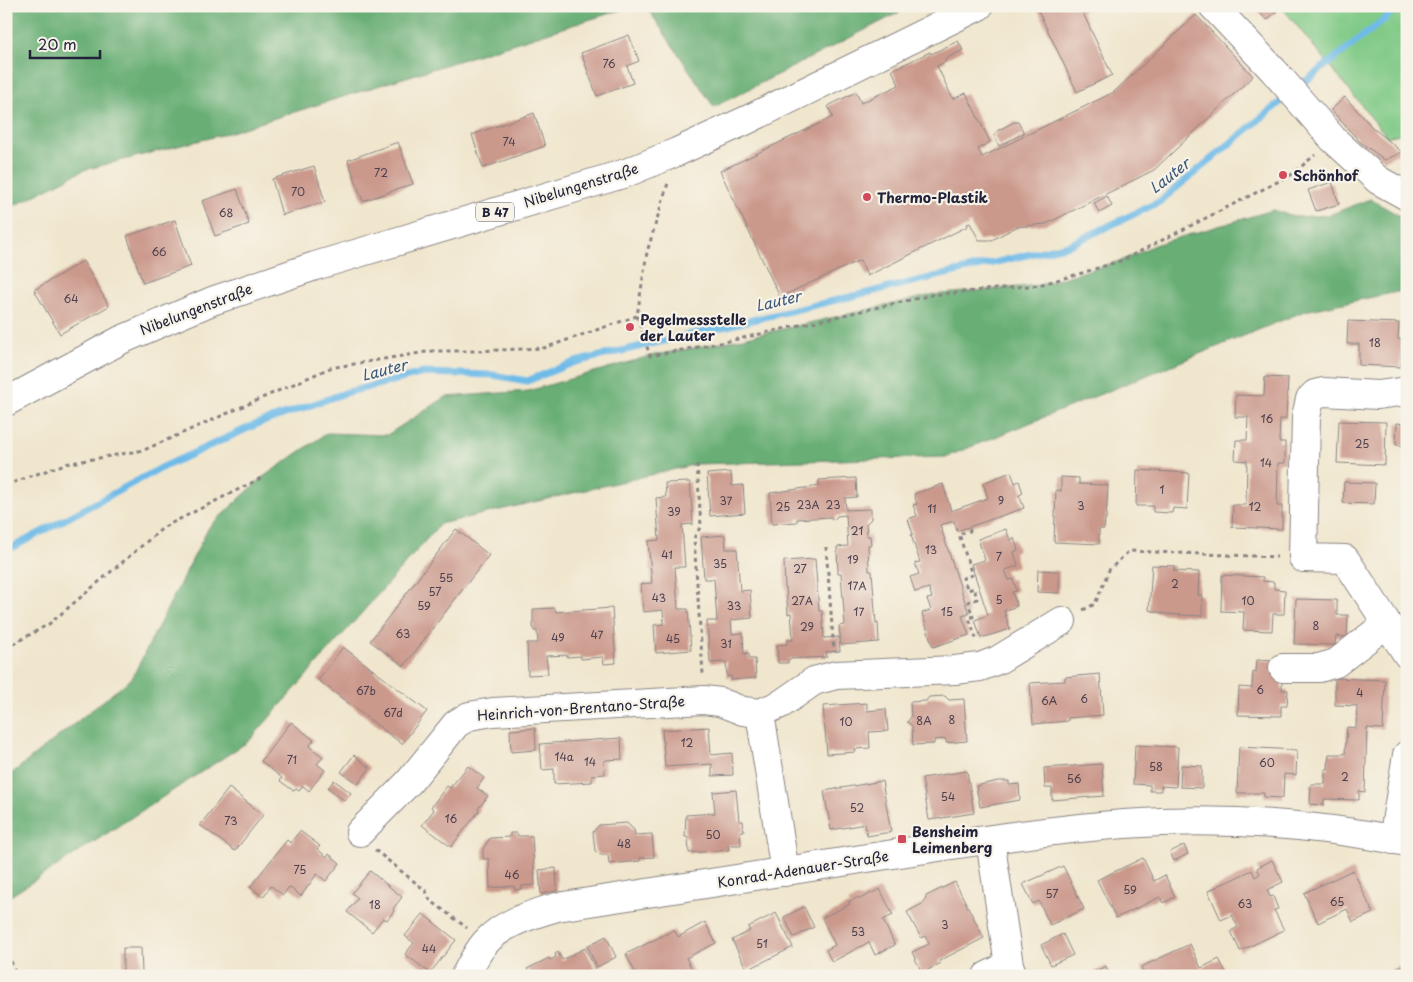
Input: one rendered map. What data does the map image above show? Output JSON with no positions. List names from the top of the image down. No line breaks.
{"streets":{"street":["Nibelungenstraße","B 47","Heinrich-von-Brentano-Straße","Konrad-Adenauer-Straße"]},"water":["Lauter"],"places":{"other":["Schönhof","Thermo-Plastik","Pegelmessstelle der Lauter"],"transit":["Bensheim Leimenberg"]},"house_numbers":["76","74","72","70","68","66","64","18","16","25","14","1","37","9","23A","23","3","25","12","11","39","21","13","41","7","19","35","27","55","2","17A","57","43","5","27A","10","59","33","17","15","8","29","63","47","49","45","31","6","67b","4","6","6A","67d","8","8A","10","12","14a","71","14","60","58","2","56","54","52","16","73","50","48","75","46","59","57","65","63","18","3","53","51","44"],"scale_bar":"20 m"}
